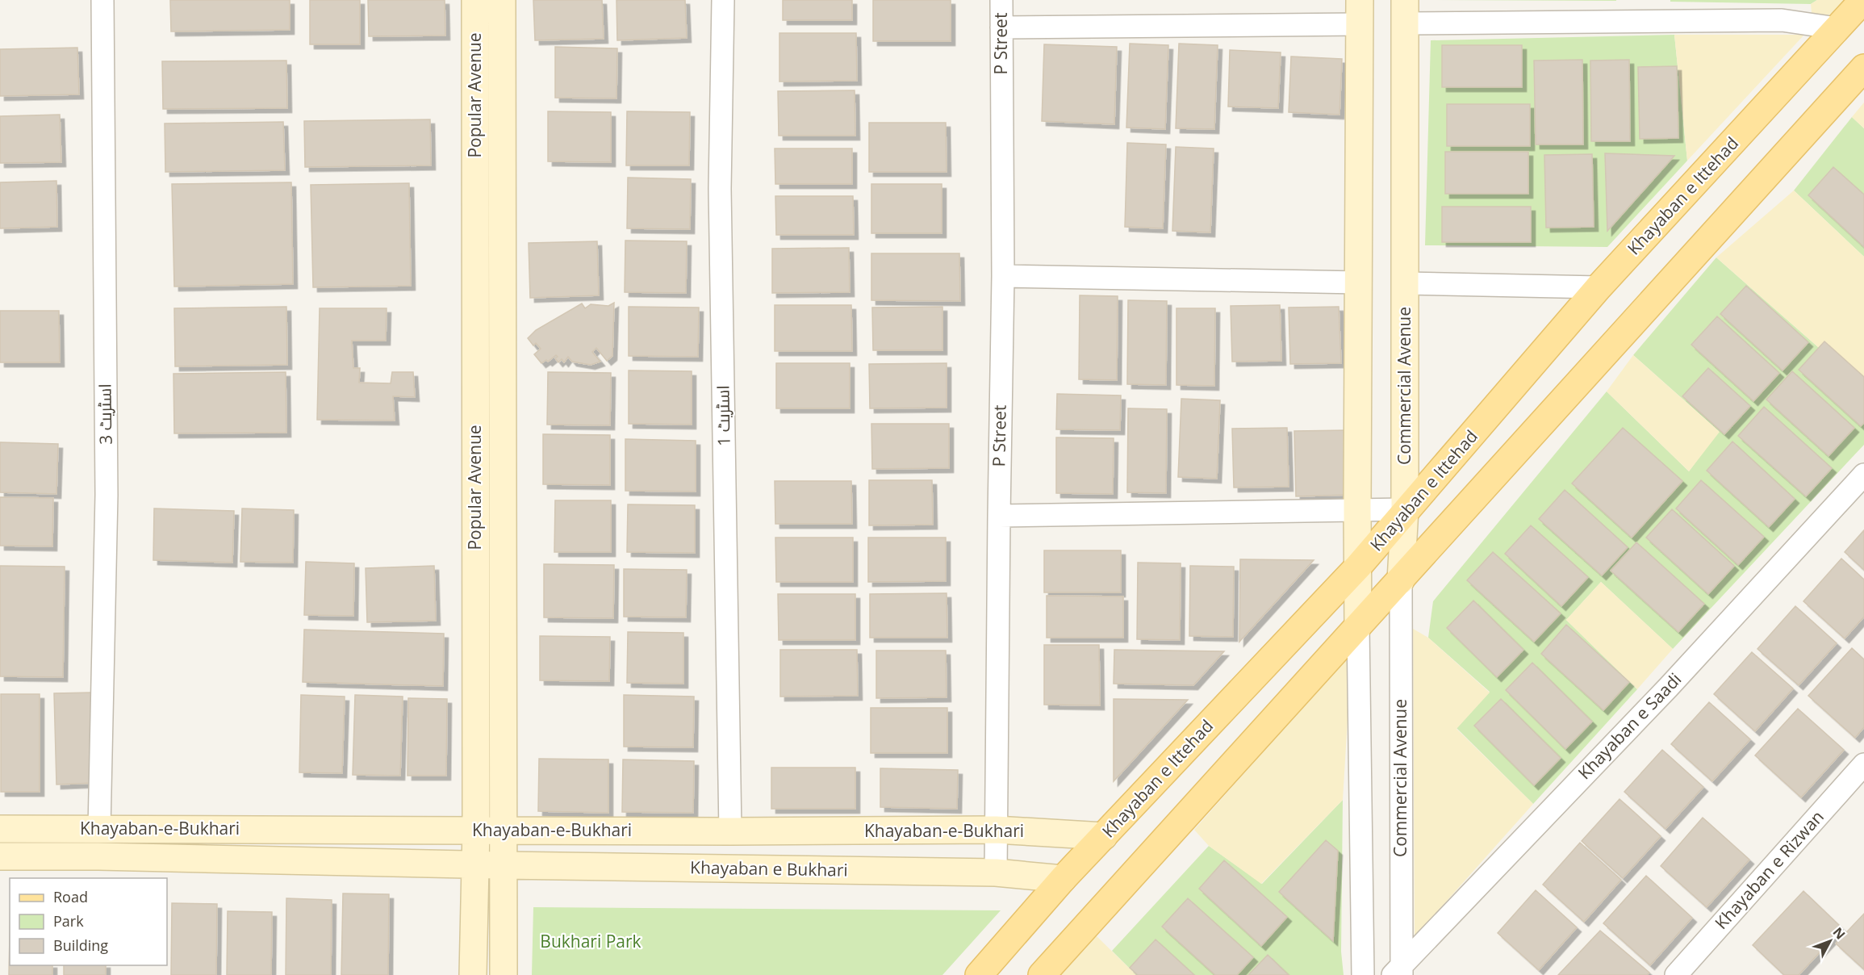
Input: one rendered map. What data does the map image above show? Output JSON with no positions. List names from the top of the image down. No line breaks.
{"streets":{"main road":["Khayaban e Ittehad"],"street":["P Street","Popular Avenue","Commercial Avenue","اسٹریٹ 3","اسٹریٹ 1","Khayaban e Saadi","Khayaban-e-Bukhari","Khayaban e Bukhari","Khayaban e Rizwan"]},"crossings":[["P Street","Khayaban-e-Bukhari"],["P Street","Khayaban e Bukhari"],["Popular Avenue","Khayaban-e-Bukhari"],["Popular Avenue","Khayaban e Bukhari"],["Khayaban e Ittehad","Commercial Avenue"],["Khayaban e Ittehad","Khayaban-e-Bukhari"],["Khayaban e Ittehad","Khayaban e Bukhari"],["Commercial Avenue","Khayaban e Saadi"],["اسٹریٹ 3","Khayaban-e-Bukhari"],["اسٹریٹ 1","Khayaban-e-Bukhari"],["Khayaban-e-Bukhari","Khayaban e Bukhari"]],"parks":["Bukhari Park"],"legend":["Road","Park","Building"],"north":"top right"}
